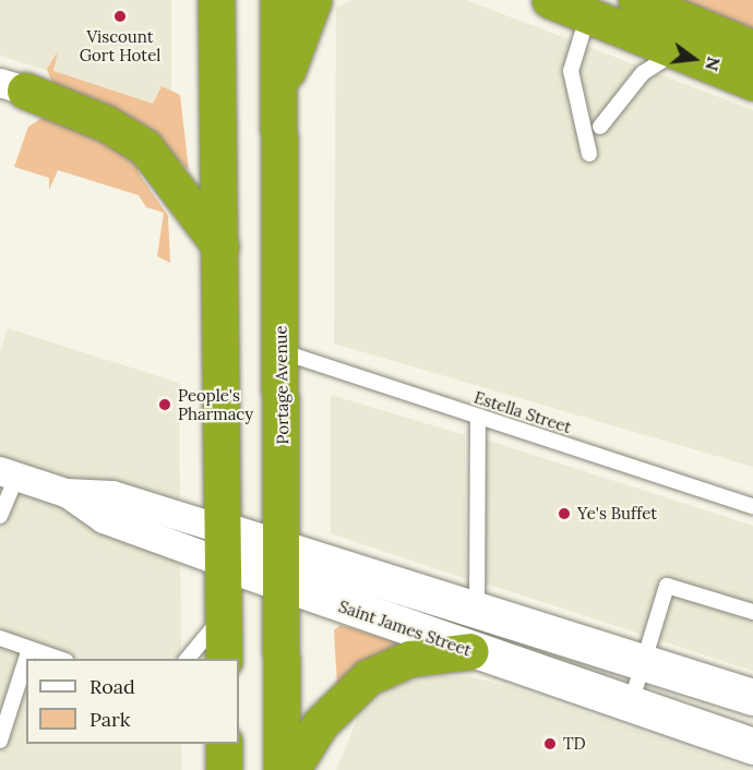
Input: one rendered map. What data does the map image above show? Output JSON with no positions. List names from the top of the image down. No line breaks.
{"streets":{"highway":["Portage Avenue"],"main road":["Saint James Street"],"lane":["Estella Street"]},"crossings":[["Portage Avenue","Estella Street"],["Portage Avenue","Saint James Street"]],"places":["Viscount Gort Hotel","People's Pharmacy","Ye's Buffet","TD"],"legend":["Road","Park"],"north":"right"}
